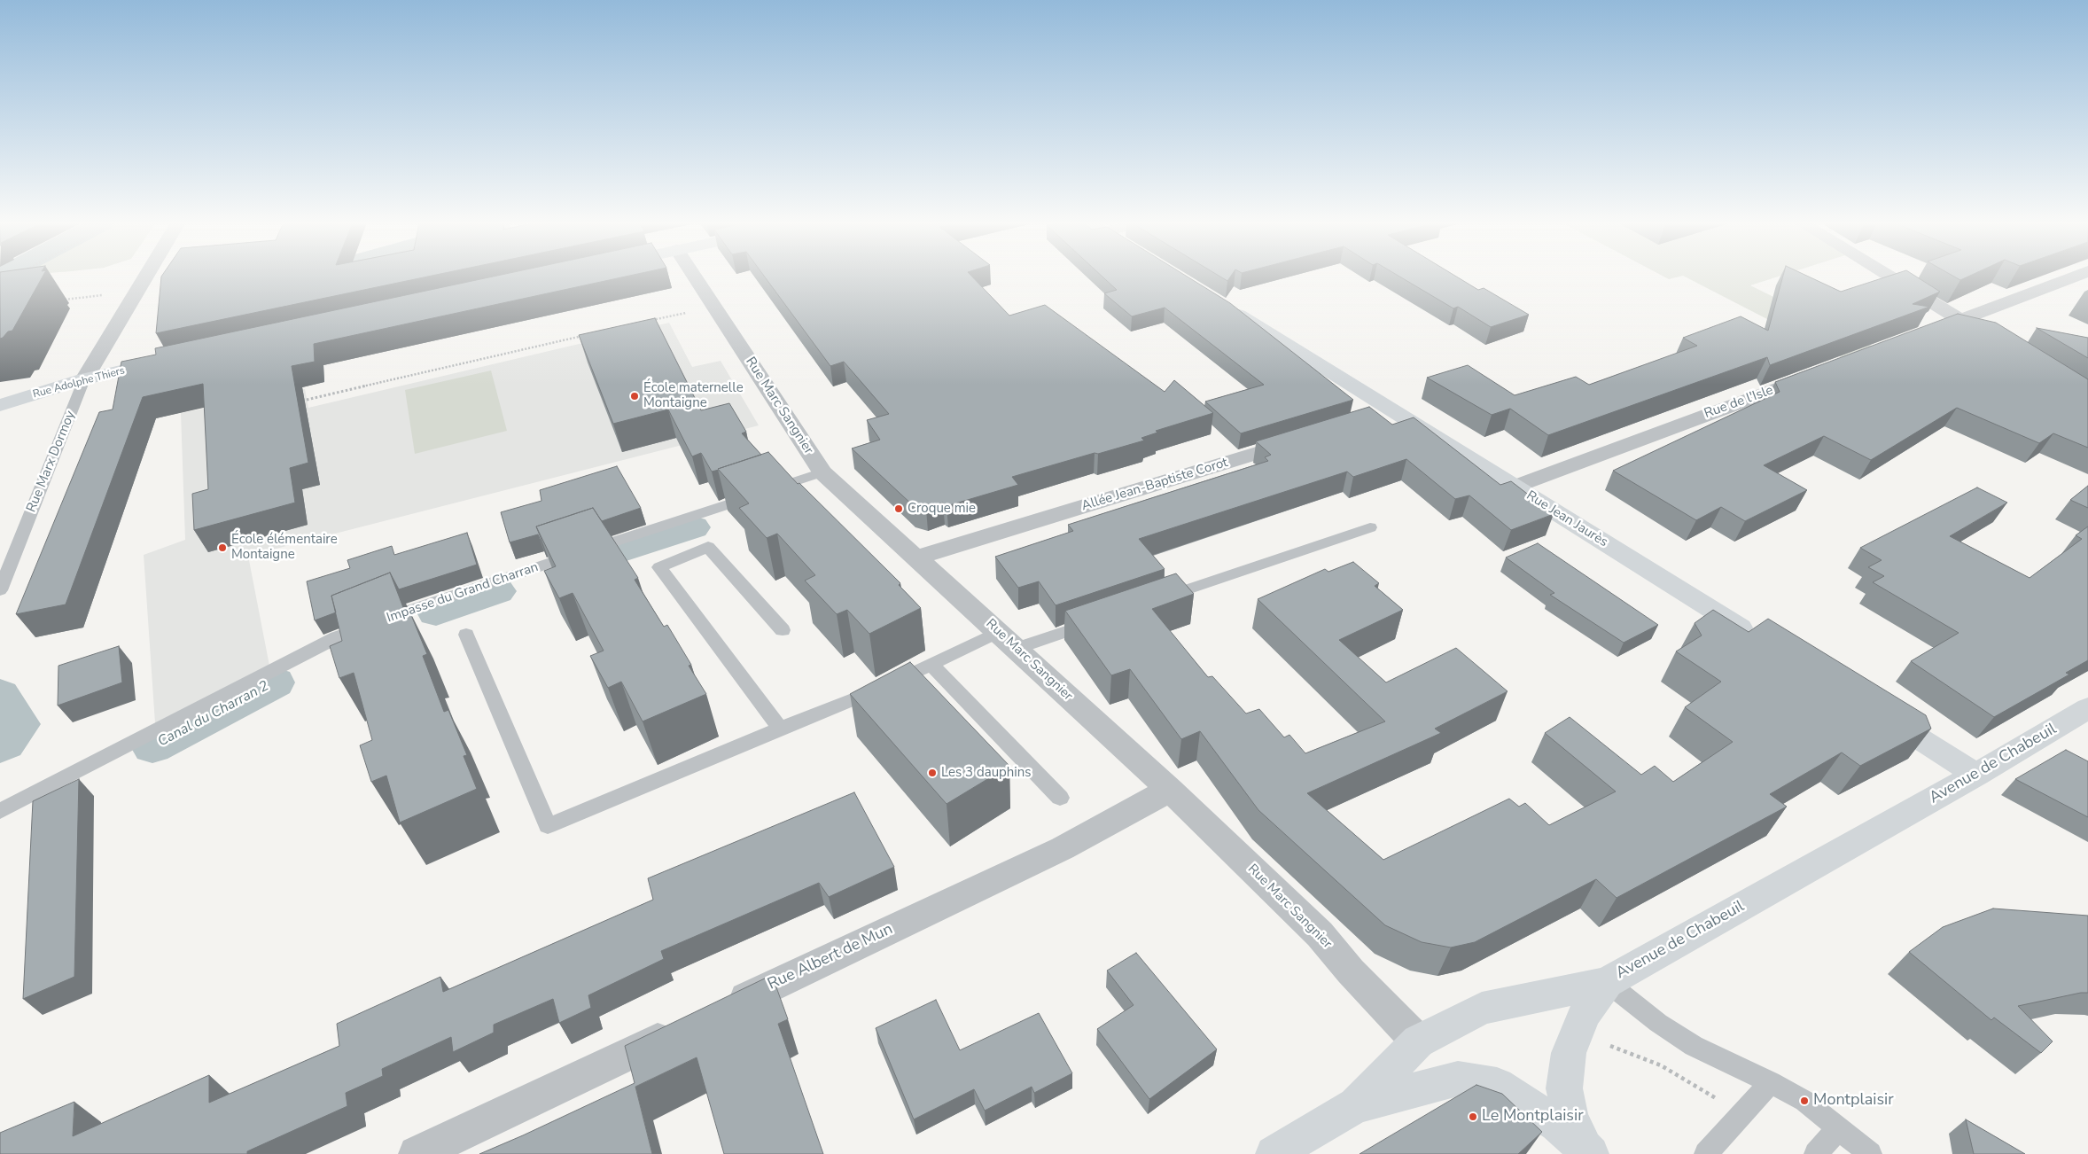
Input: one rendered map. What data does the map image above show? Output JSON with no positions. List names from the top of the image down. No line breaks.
{"streets":{"street":["Rue Adolphe Thiers","Rue de l'Isle","Rue Marc Sangnier","Rue Marx Dormoy","Allée Jean-Baptiste Corot","Rue Jean Jaurès","Avenue de Chabeuil","Rue Albert de Mun"],"lane":["Impasse du Grand Charran"]},"crossings":[["Rue Adolphe Thiers","Rue Marx Dormoy"],["Rue de l'Isle","Rue Jean Jaurès"],["Rue Marc Sangnier","Allée Jean-Baptiste Corot"],["Rue Marc Sangnier","Impasse du Grand Charran"],["Rue Marc Sangnier","Avenue de Chabeuil"],["Rue Marc Sangnier","Rue Albert de Mun"]],"water":["Canal du Charran 2"],"places":["École maternelle Montaigne","Croque mie","École élémentaire Montaigne","Les 3 dauphins","Montplaisir","Le Montplaisir"]}
